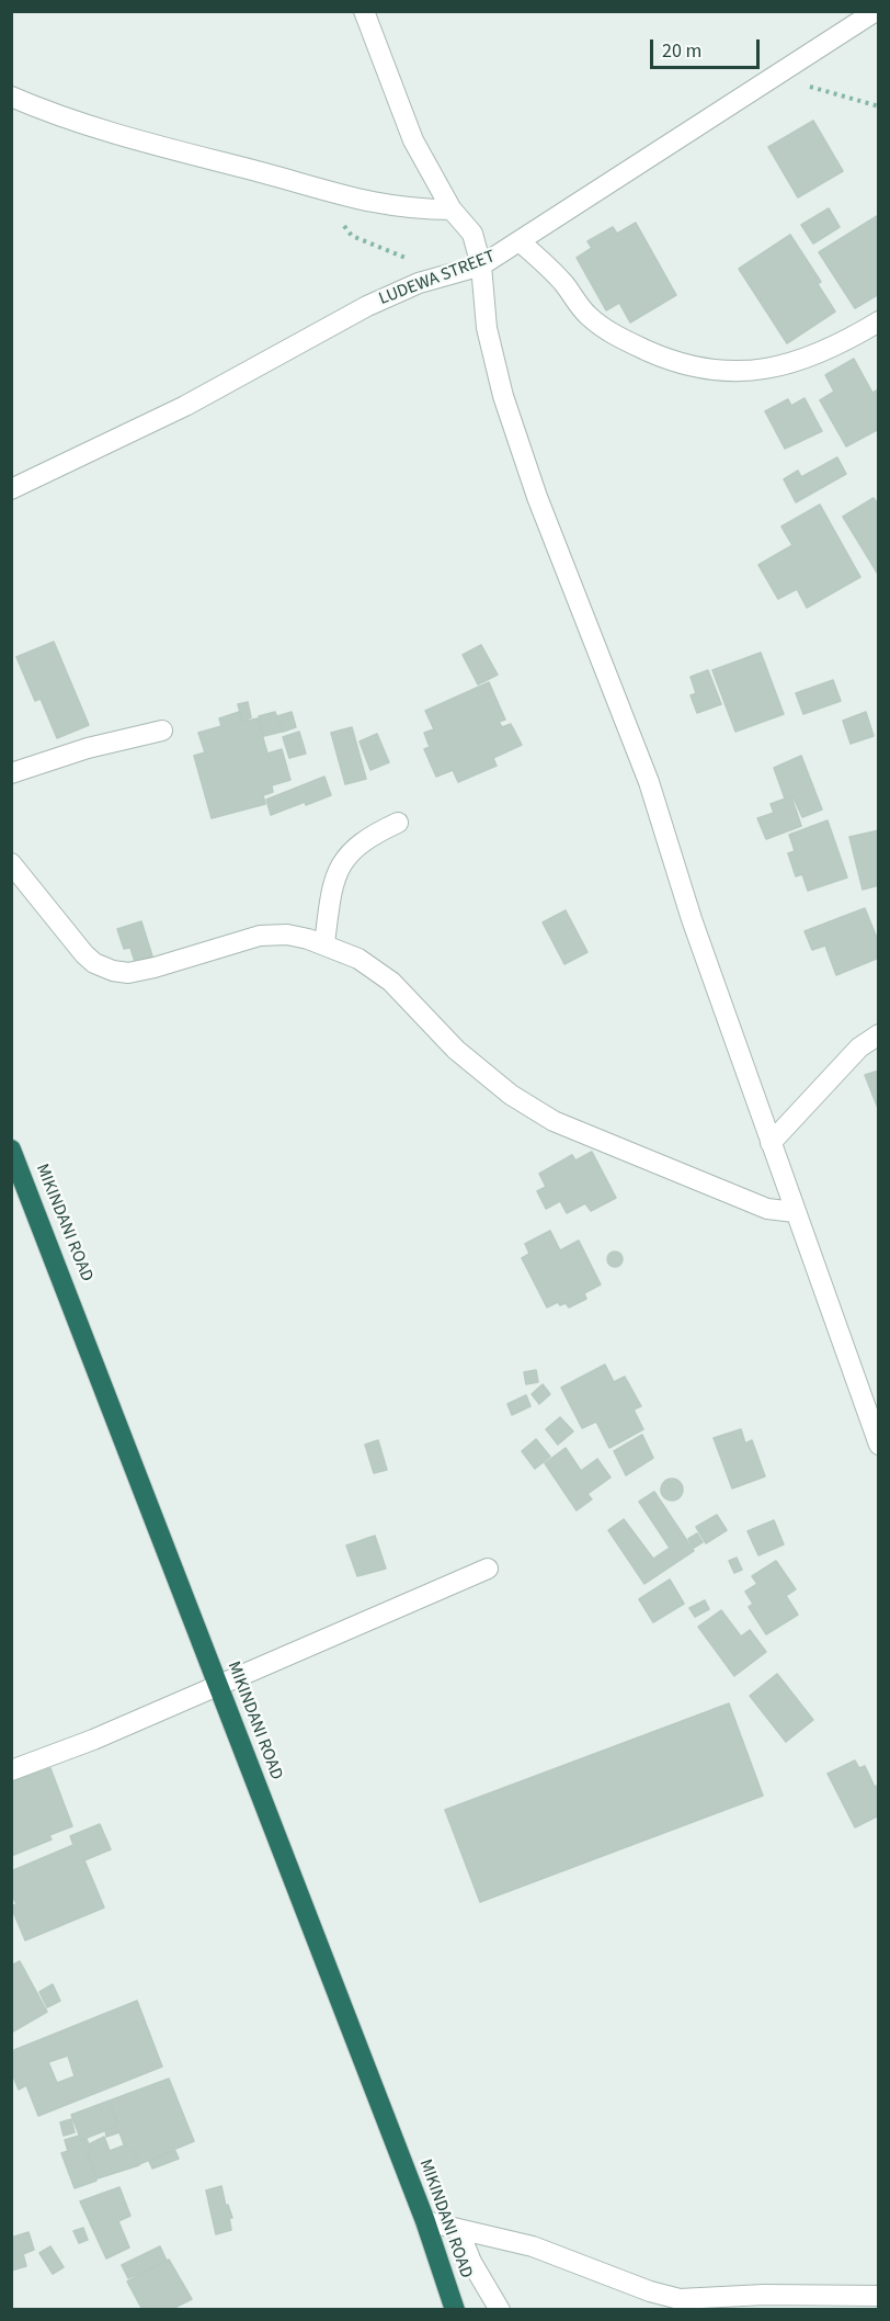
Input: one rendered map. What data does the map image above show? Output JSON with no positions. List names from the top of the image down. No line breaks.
{"streets":{"highway":["MIKINDANI ROAD"],"street":["LUDEWA STREET"]},"scale_bar":"20 m"}
